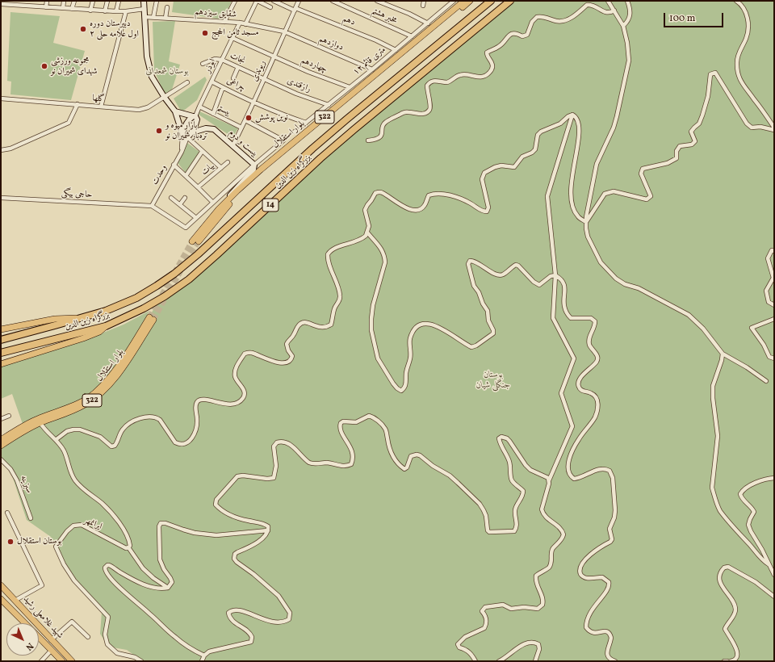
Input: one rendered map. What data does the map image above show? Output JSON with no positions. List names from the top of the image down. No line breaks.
{"streets":{"highway":["بزرگراه زین الدین","14"],"main road":["322","بلوار استقلال","بیست و دوم","شهید غلامعلی رشید"],"street":["شقایق سیزدهم","مخبر هشتم","دهم","دوازدهم","نجات","۱۲ متری قائم","چهاردهم","ابوذر","ریوندی","چراغی","رازقندی","گلها","بیستم","بیات","وحدت","حاجی بیگی","سبزینه","ایرانمهر"]},"crossings":[["شقایق سیزدهم","دوازدهم"],["شقایق سیزدهم","ابوذر"],["شقایق سیزدهم","ریوندی"],["مخبر هشتم","۱۲ متری قائم"],["دهم","۱۲ متری قائم"],["دهم","ریوندی"],["دوازدهم","۱۲ متری قائم"],["دوازدهم","ریوندی"],["نجات","ابوذر"],["نجات","ریوندی"],["نجات","رازقندی"],["۱۲ متری قائم","چهاردهم"],["۱۲ متری قائم","چراغی"],["۱۲ متری قائم","رازقندی"],["چهاردهم","ابوذر"],["چهاردهم","ریوندی"],["ابوذر","چراغی"],["ابوذر","بیستم"],["ریوندی","چراغی"],["ریوندی","رازقندی"],["ریوندی","بیستم"],["ریوندی","بیست و دوم"],["بلوار استقلال","بیست و دوم"],["بلوار استقلال","ایرانمهر"],["وحدت","حاجی بیگی"]],"parks":["بوستان شمعدانی","بوستان جنگلی شیان"],"places":["دبیرستان دوره اول علامه حلی ۲","مسجد ثامن الحجج","مجموعه ورزشی شهدای شمیران نو","نوین پوشش","بازار میوه و تره‌بار شمیران نو","بوستان استقلال"],"scale_bar":"100 m","north":"bottom right"}
